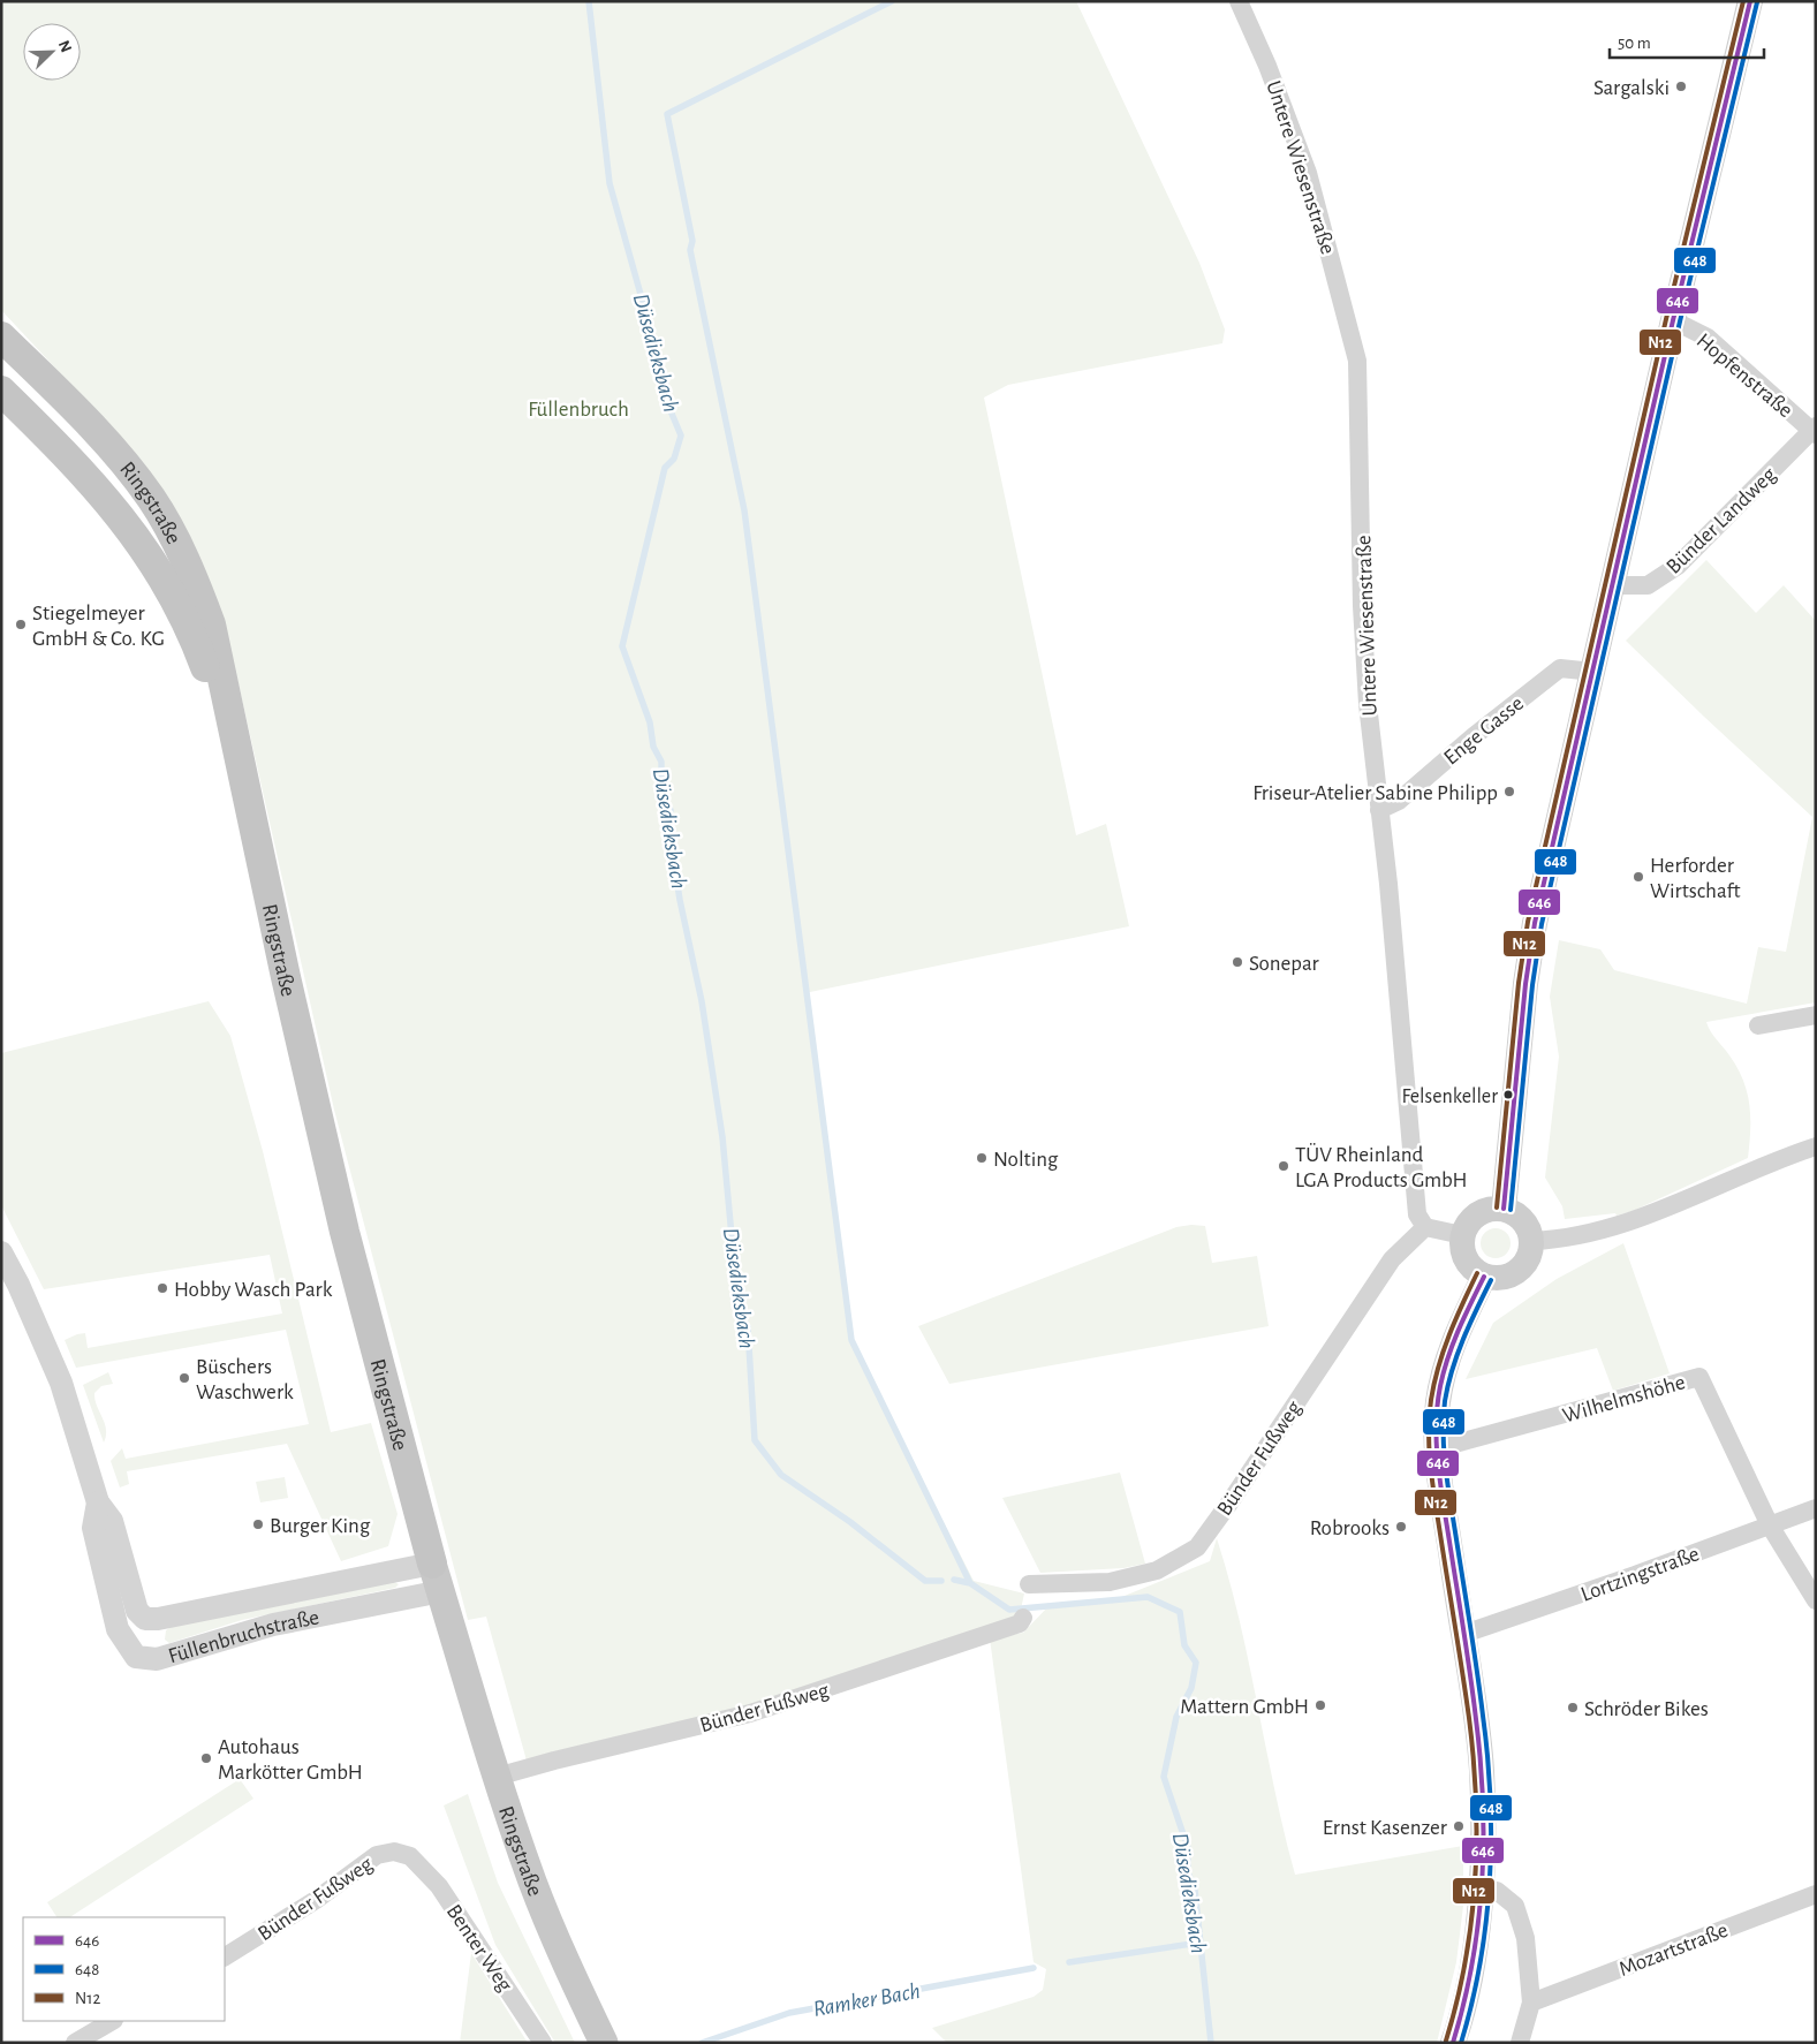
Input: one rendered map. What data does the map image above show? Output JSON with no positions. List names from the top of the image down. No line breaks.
{"streets":{"highway":["Ringstraße"],"street":["Untere Wiesenstraße","Hopfenstraße","Bünder Landweg","Enge Gasse","Wilhelmshöhe","Bünder Fußweg","Lortzingstraße","Füllenbruchstraße","Benter Weg","Mozartstraße"]},"crossings":[["Untere Wiesenstraße","Enge Gasse"],["Untere Wiesenstraße","Bünder Fußweg"],["Hopfenstraße","Bünder Landweg"],["Ringstraße","Bünder Fußweg"],["Ringstraße","Füllenbruchstraße"],["Wilhelmshöhe","Lortzingstraße"],["Bünder Fußweg","Benter Weg"]],"water":["Düsedieksbach","Ramker Bach"],"parks":["Füllenbruch"],"places":["Sargalski","Stiegelmeyer GmbH & Co. KG","Friseur-Atelier Sabine Philipp","Herforder Wirtschaft","Sonepar","Felsenkeller","Nolting","TÜV Rheinland LGA Products GmbH","Hobby Wasch Park","Büschers Waschwerk","Burger King","Robrooks","Mattern GmbH","Schröder Bikes","Autohaus Markötter GmbH","Ernst Kasenzer"],"lines":["transit line 646","transit line N12","transit line 648"],"legend":["646","648","N12"],"scale_bar":"50 m","north":"top right"}
